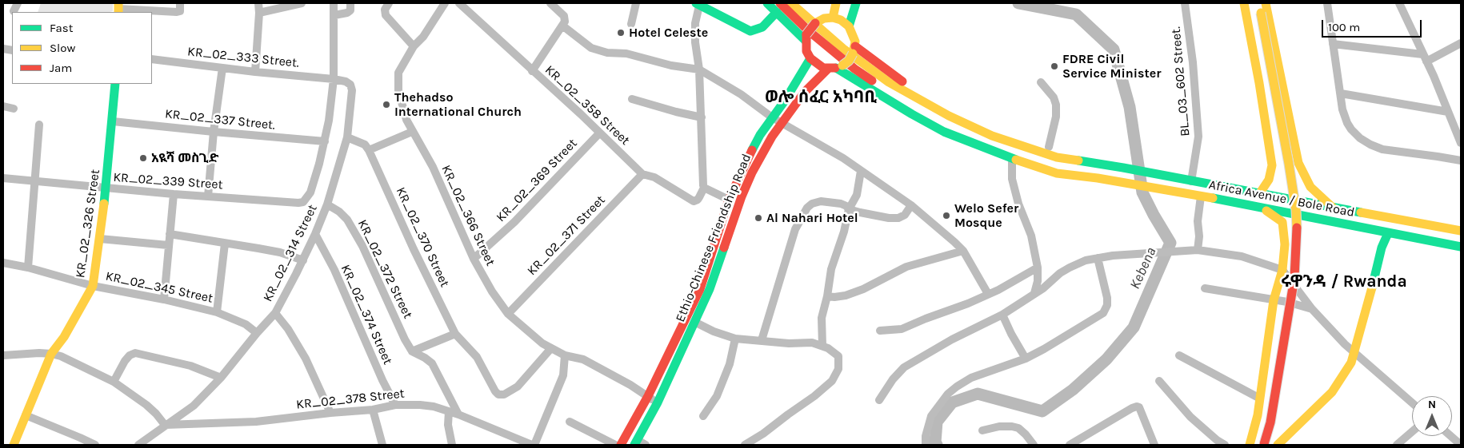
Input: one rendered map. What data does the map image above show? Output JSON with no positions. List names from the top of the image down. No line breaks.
{"streets":{"main road":["Africa Avenue / Bole Road","KR_02_326 Street","Ethio-Chinese Friendship Road"],"street":["KR_02_333 Street.","BL_03_602 Street.","KR_02_358 Street","KR_02_337 Street.","KR_02_369 Street","KR_02_339 Street","KR_02_366 Street","KR_02_371 Street","KR_02_370 Street","KR_02_314 Street","KR_02_372 Street","KR_02_345 Street","KR_02_374 Street","KR_02_378 Street"]},"crossings":[["KR_02_333 Street.","KR_02_314 Street"],["BL_03_602 Street.","Africa Avenue / Bole Road"],["KR_02_358 Street","KR_02_369 Street"],["KR_02_358 Street","KR_02_371 Street"],["KR_02_337 Street.","KR_02_326 Street"],["KR_02_337 Street.","KR_02_314 Street"],["KR_02_369 Street","KR_02_366 Street"],["KR_02_339 Street","KR_02_326 Street"],["KR_02_339 Street","KR_02_314 Street"],["Africa Avenue / Bole Road","Ethio-Chinese Friendship Road"],["KR_02_366 Street","KR_02_371 Street"],["KR_02_366 Street","KR_02_370 Street"],["KR_02_366 Street","Ethio-Chinese Friendship Road"],["KR_02_326 Street","KR_02_345 Street"],["KR_02_314 Street","KR_02_372 Street"],["KR_02_314 Street","KR_02_345 Street"],["KR_02_314 Street","KR_02_374 Street"],["KR_02_314 Street","KR_02_378 Street"],["KR_02_374 Street","KR_02_378 Street"]],"districts":["ወሎ ሰፈር አካባቢ","ሩዋንዳ / Rwanda"],"water":["Kebena"],"places":["Hotel Celeste","FDRE Civil Service Minister","Thehadso International Church","አዪሻ መስጊድ","Welo Sefer Mosque","Al Nahari Hotel"],"legend":["Fast","Slow","Jam"],"scale_bar":"100 m","north":"top"}
